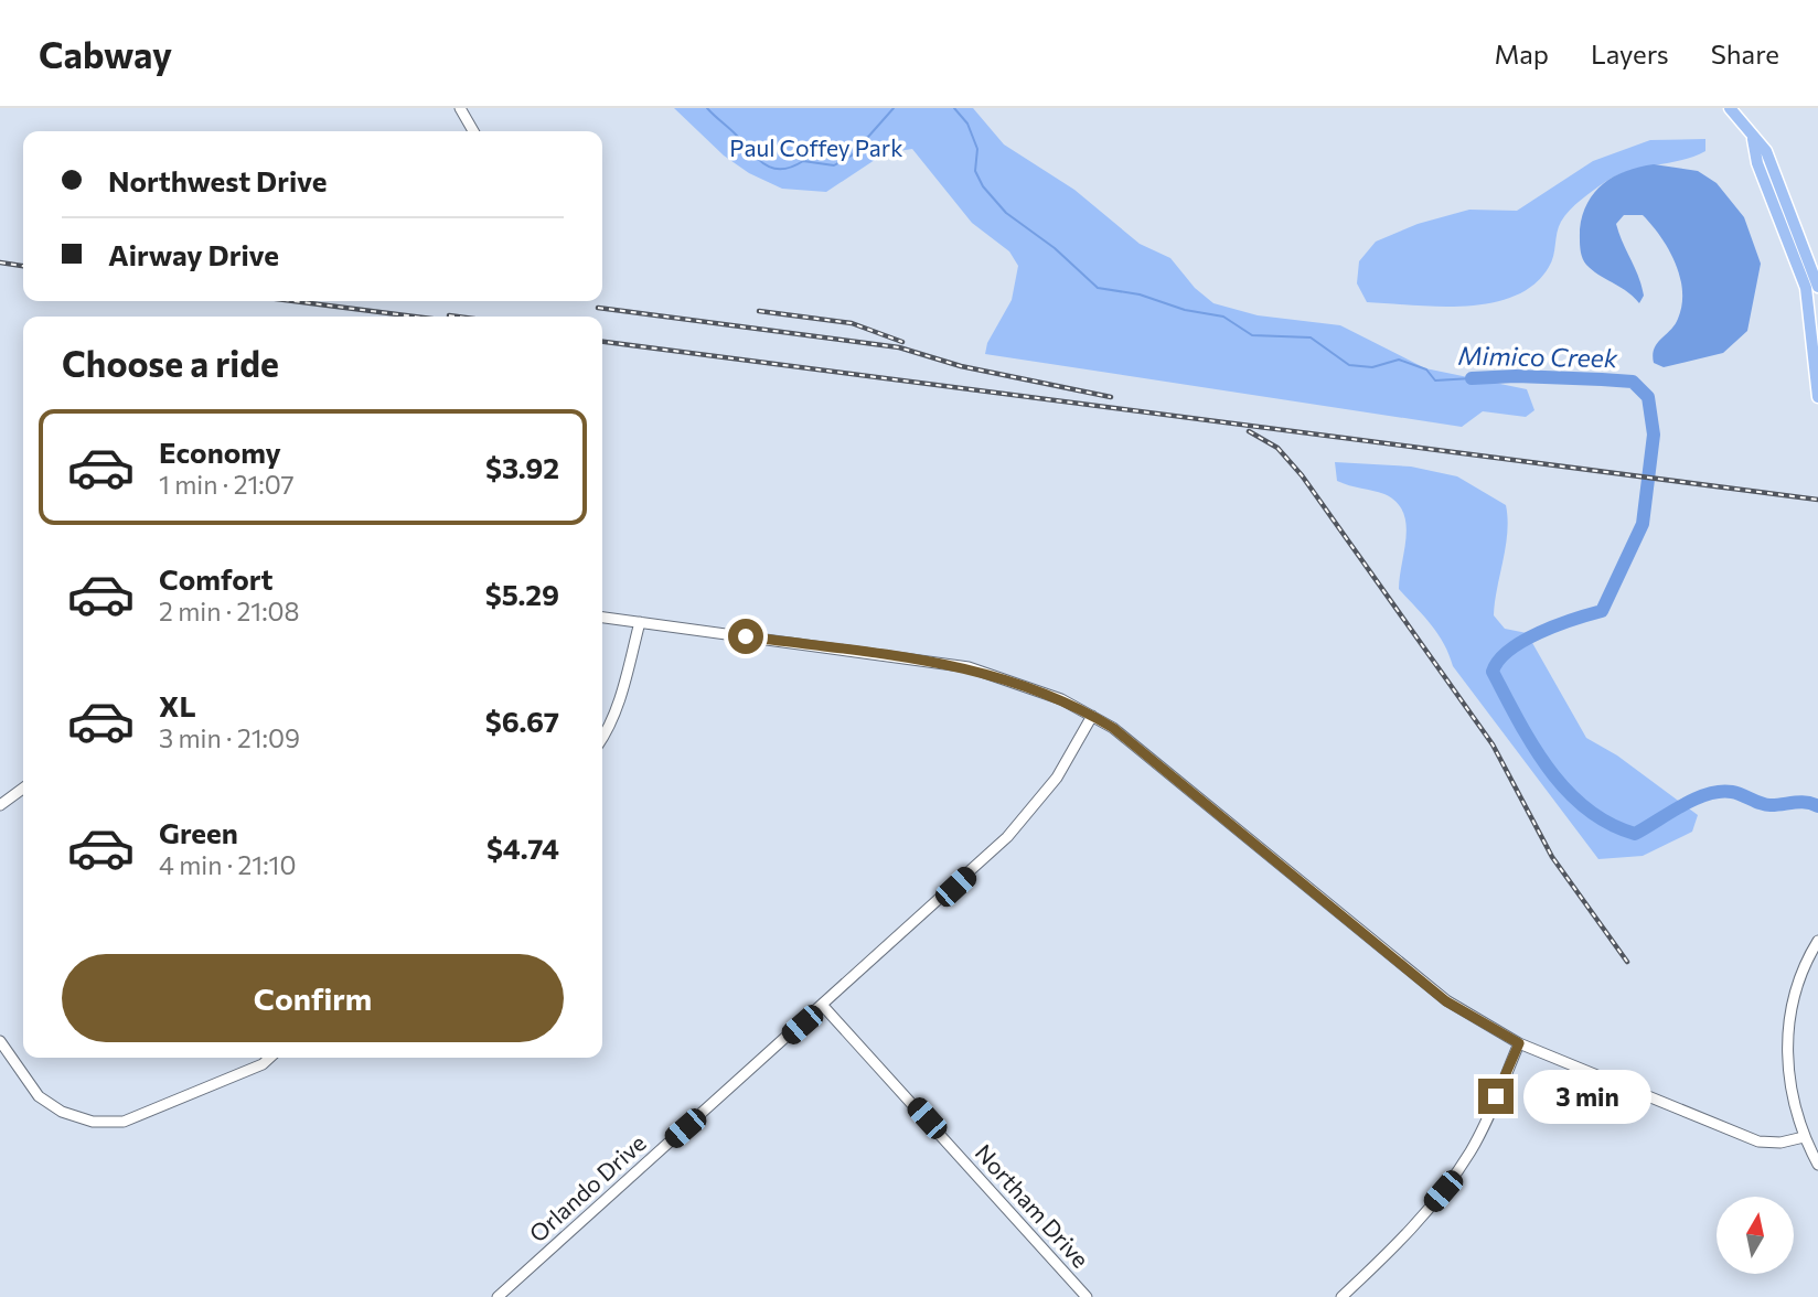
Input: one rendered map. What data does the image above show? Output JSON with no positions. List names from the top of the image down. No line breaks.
{"streets":{"street":["Orlando Drive","Northam Drive"]},"crossings":[["Orlando Drive","Northam Drive"]],"water":["Mimico Creek"],"parks":["Paul Coffey Park"],"north":"top","page":{"header":"Cabway","nav":["Map","Layers","Share"],"banner":["Northwest Drive","Airway Drive"],"heading":"Choose a ride","list":[{"name":"Economy","note":"1 min · 21:07","value":"$3.92"},{"name":"Comfort","note":"2 min · 21:08","value":"$5.29"},{"name":"XL","note":"3 min · 21:09","value":"$6.67"},{"name":"Green","note":"4 min · 21:10","value":"$4.74"}],"buttons":"Confirm","bubble":"3 min"}}
